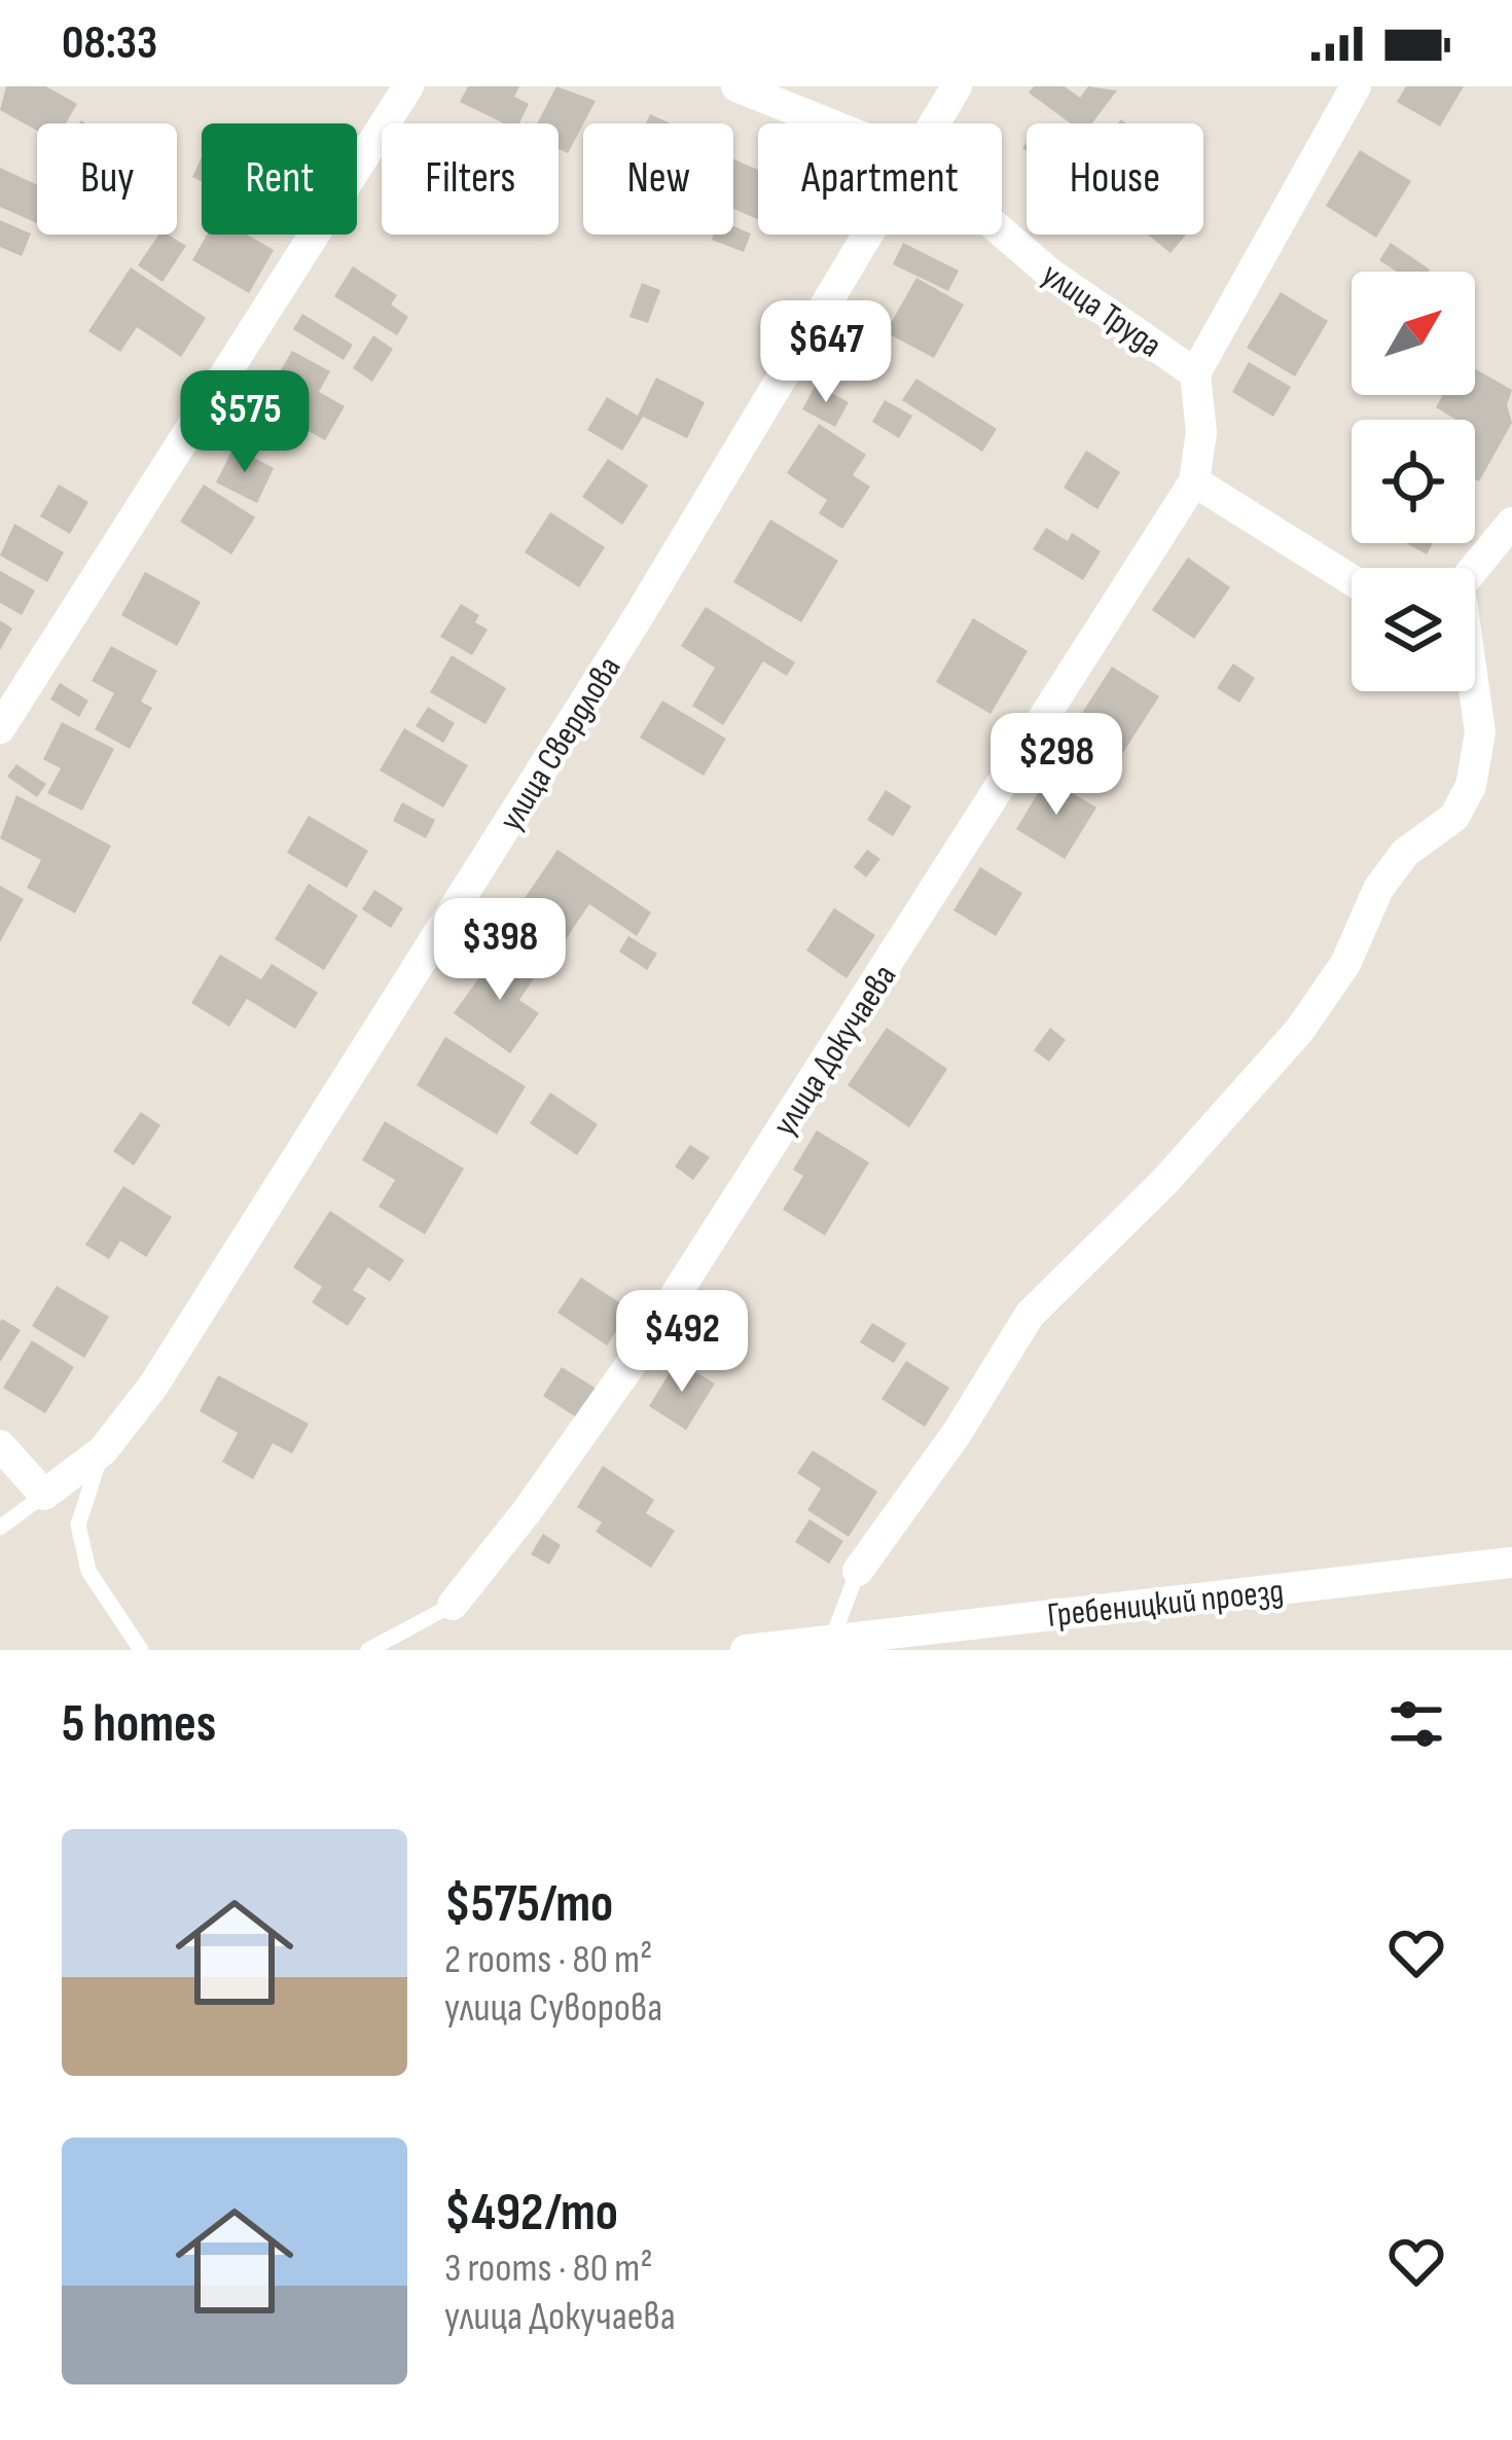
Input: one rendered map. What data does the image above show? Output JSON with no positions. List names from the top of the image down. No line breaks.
{"streets":{"street":["улица Труда","улица Свердлова","улица Докучаева","Гребеницкий проезд"]},"crossings":[["улица Труда","улица Докучаева"]],"north":"top right","page":{"status":"08:33","chip":["Buy","Rent","Filters","New","Apartment","House"],"price":["$647","$575","$298","$398","$492"],"heading":"5 homes","list":[{"name":"$575/mo","note":"2 rooms · 80 m² · улица Суворова"},{"name":"$492/mo","note":"3 rooms · 80 m² · улица Докучаева"}]}}
